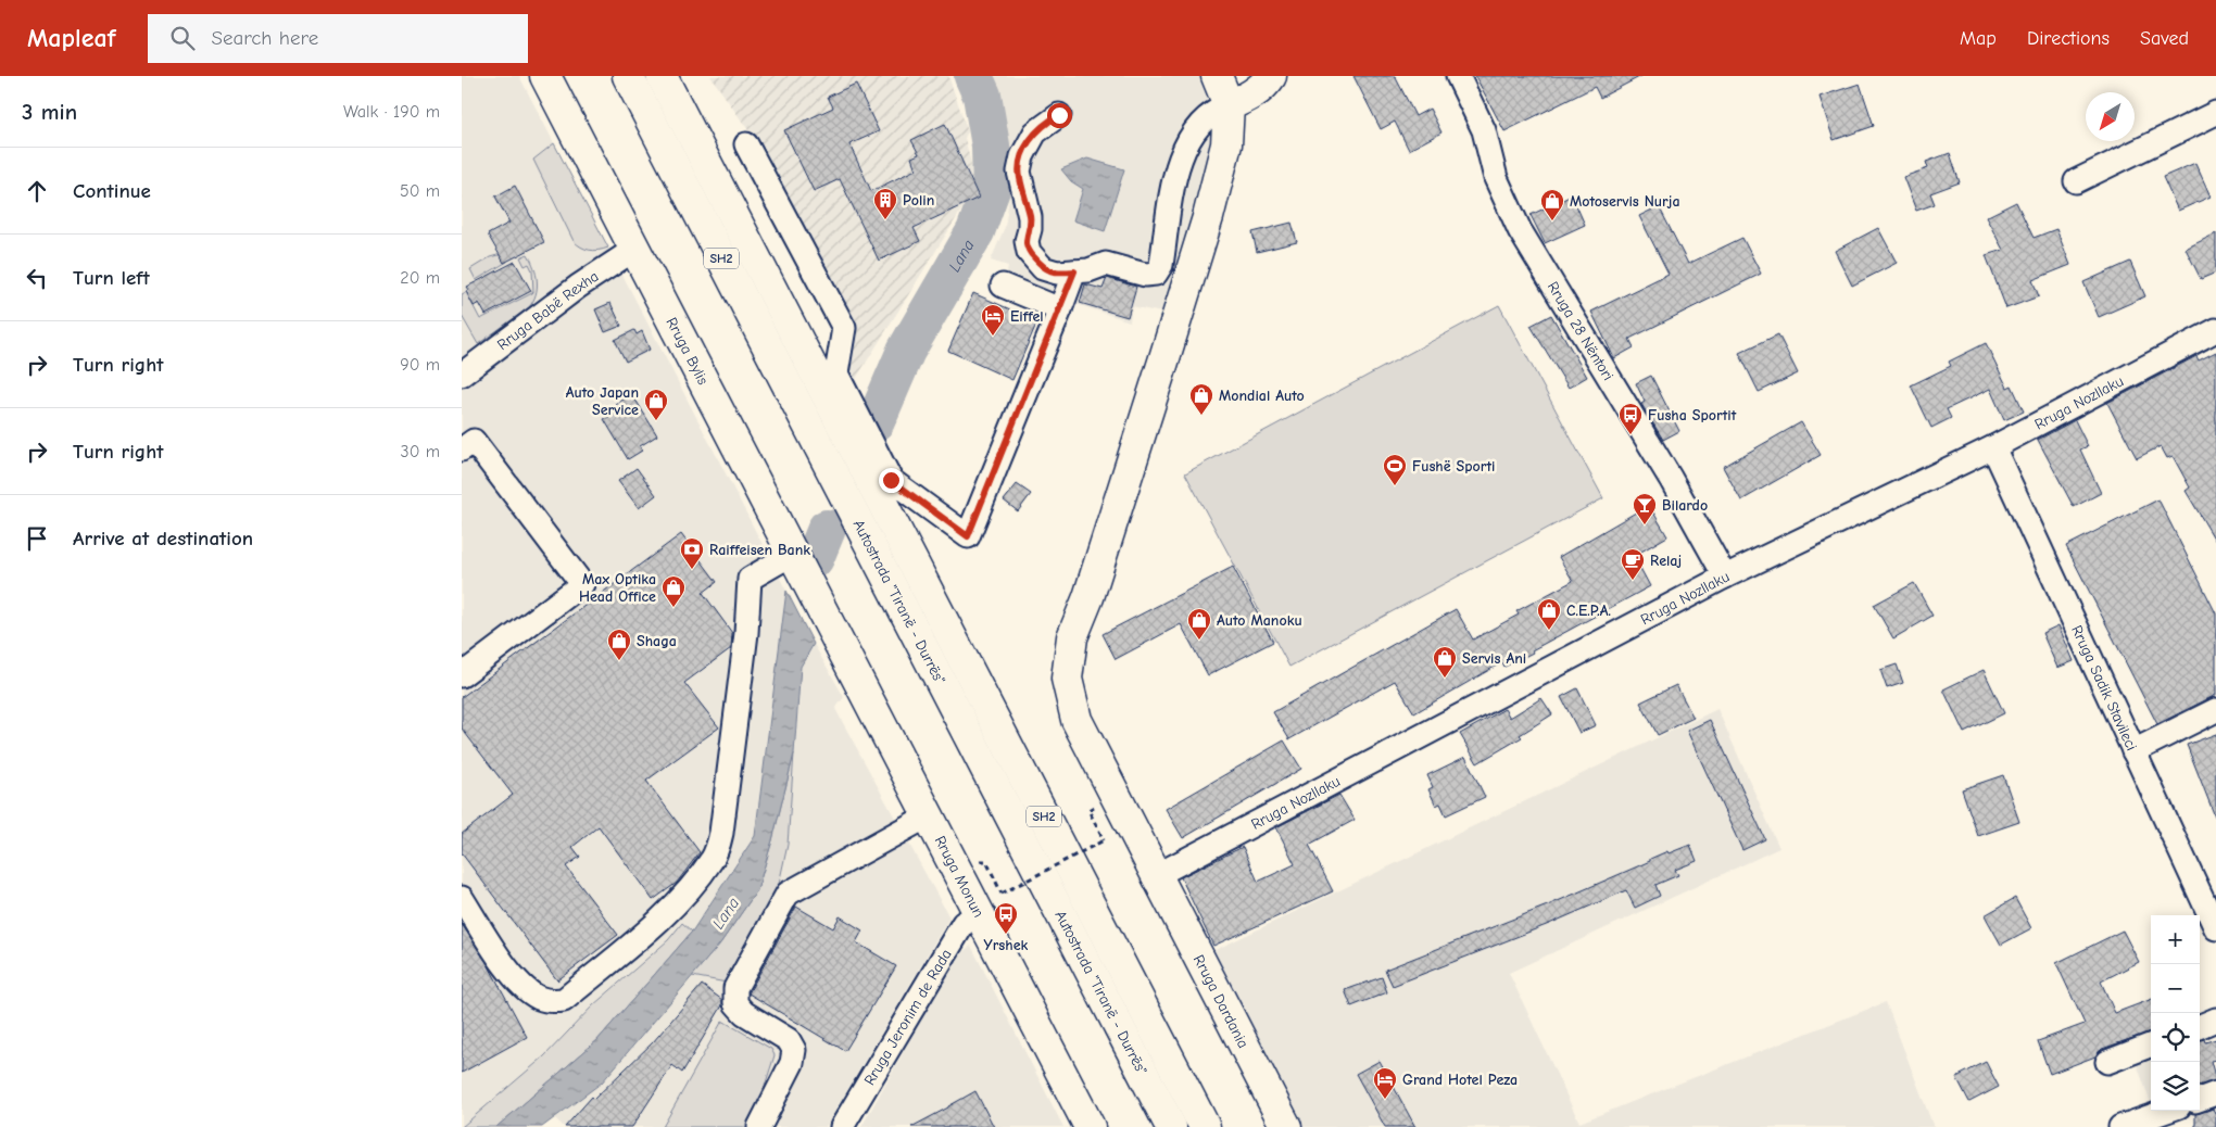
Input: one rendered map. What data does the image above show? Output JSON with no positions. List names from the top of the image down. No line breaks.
{"streets":{"main road":["SH2","Rruga Bylis","Autostrada \"Tiranë - Durrës\"","Rruga Monun","Rruga Dardania"],"street":["Rruga Babë Rexha","Rruga 28 Nëntori","Rruga Nozllaku","Rruga Sadik Stavileci","Rruga Jeronim de Rada"]},"crossings":[["Rruga Babë Rexha","Rruga Bylis"],["Rruga 28 Nëntori","Rruga Nozllaku"],["Rruga Bylis","Rruga Monun"],["Rruga Nozllaku","Rruga Sadik Stavileci"],["Rruga Nozllaku","Rruga Dardania"],["Rruga Monun","Rruga Jeronim de Rada"]],"water":["Lana"],"places":{"building":["Polin"],"shop":["Motoservis Nurja","Mondial Auto","Auto Japan Service","Max Optika Head Office","C.E.P.A.","Auto Manoku","Shaga","Servis Ani"],"hotel":["Eiffel","Grand Hotel Peza"],"bus stop":["Fusha Sportit","Yrshek"],"sports":["Fushë Sporti"],"bar":["Bilardo"],"bank":["Raiffeisen Bank"],"cafe":["Relaj"]},"north":"bottom left","page":{"header":"Mapleaf","search":"Search here","nav":["Map","Directions","Saved"],"heading":["3 min","Walk · 190 m"],"list":[["Continue","50 m"],["Turn left","20 m"],["Turn right","90 m"],["Turn right","30 m"],"Arrive at destination"],"map_buttons":["+","−"]}}
